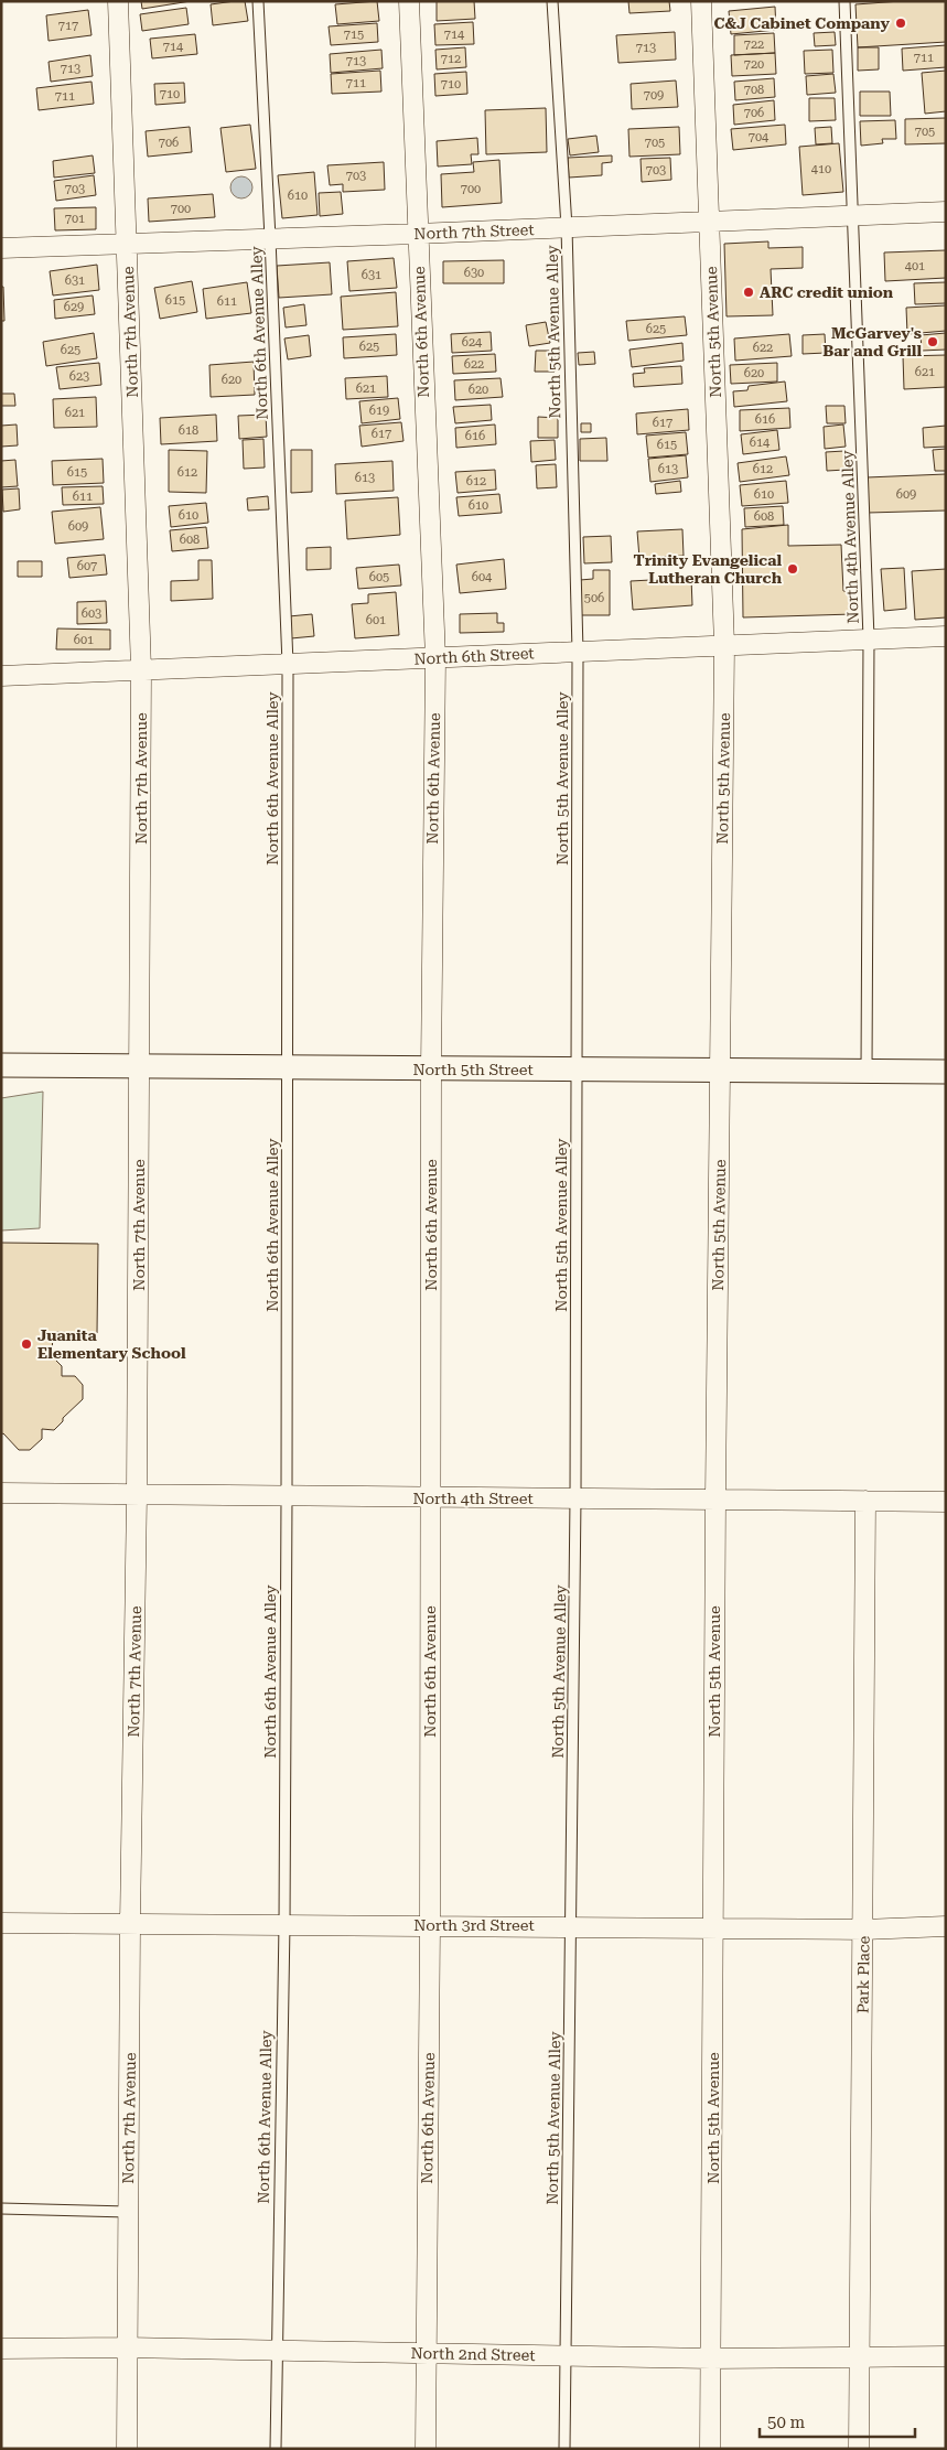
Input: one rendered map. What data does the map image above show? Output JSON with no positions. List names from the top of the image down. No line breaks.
{"streets":{"street":["North 7th Street","North 7th Avenue","North 6th Avenue","North 5th Avenue","North 6th Street","North 5th Street","North 4th Street","North 3rd Street","Park Place","North 2nd Street"],"lane":["North 5th Avenue Alley","North 6th Avenue Alley","North 4th Avenue Alley"]},"crossings":[["North 7th Street","North 7th Avenue"],["North 7th Street","North 6th Avenue"],["North 7th Street","North 5th Avenue Alley"],["North 7th Street","North 5th Avenue"],["North 7th Street","North 6th Avenue Alley"],["North 7th Street","North 4th Avenue Alley"],["North 7th Avenue","North 6th Street"],["North 7th Avenue","North 5th Street"],["North 7th Avenue","North 4th Street"],["North 7th Avenue","North 3rd Street"],["North 7th Avenue","North 2nd Street"],["North 6th Avenue","North 6th Street"],["North 6th Avenue","North 5th Street"],["North 6th Avenue","North 4th Street"],["North 6th Avenue","North 3rd Street"],["North 6th Avenue","North 2nd Street"],["North 5th Avenue Alley","North 6th Street"],["North 5th Avenue Alley","North 5th Street"],["North 5th Avenue Alley","North 4th Street"],["North 5th Avenue Alley","North 3rd Street"],["North 5th Avenue Alley","North 2nd Street"],["North 5th Avenue","North 6th Street"],["North 5th Avenue","North 5th Street"],["North 5th Avenue","North 4th Street"],["North 5th Avenue","North 3rd Street"],["North 5th Avenue","North 2nd Street"],["North 6th Avenue Alley","North 6th Street"],["North 6th Avenue Alley","North 5th Street"],["North 6th Avenue Alley","North 4th Street"],["North 6th Avenue Alley","North 3rd Street"],["North 6th Avenue Alley","North 2nd Street"],["North 4th Avenue Alley","North 6th Street"],["North 4th Avenue Alley","North 5th Street"],["North 4th Street","Park Place"],["North 3rd Street","Park Place"],["Park Place","North 2nd Street"]],"places":["C&J Cabinet Company","ARC credit union","McGarvey's Bar and Grill","Trinity Evangelical Lutheran Church","Juanita Elementary School"],"house_numbers":["717","715","714","722","714","713","711","712","713","720","713","711","710","708","710","709","711","706","705","704","706","705","410","703","703","703","700","610","700","701","401","630","631","631","615","611","629","625","624","625","622","625","622","621","620","623","620","621","620","619","621","616","617","618","617","616","614","615","613","612","615","612","613","612","610","609","611","610","610","608","609","608","607","605","604","506","603","601","601"],"scale_bar":"50 m"}
